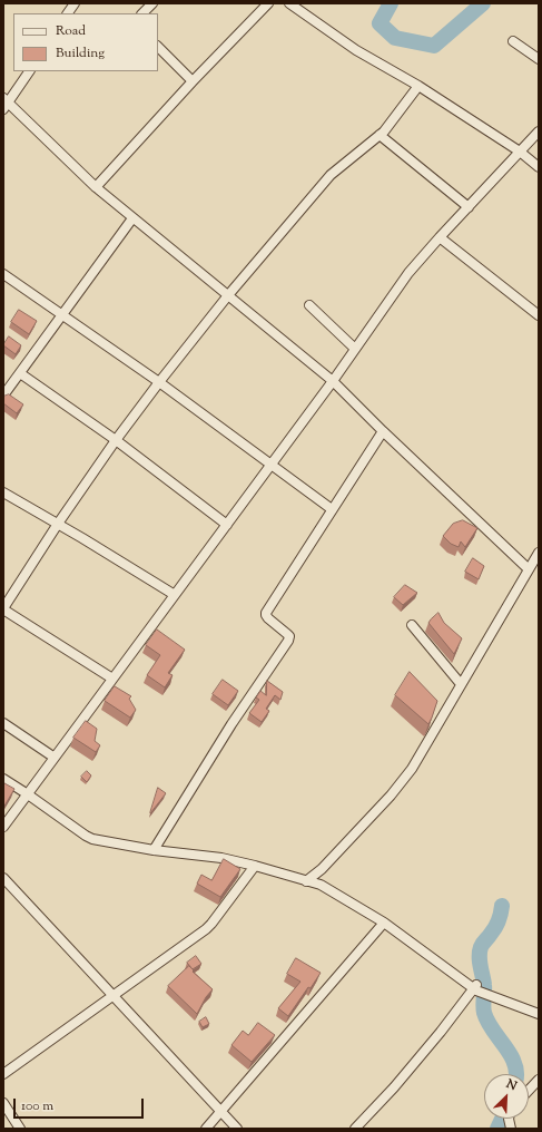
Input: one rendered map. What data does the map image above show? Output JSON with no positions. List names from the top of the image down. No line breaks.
{"legend":["Road","Building"],"scale_bar":"100 m","north":"top right"}
